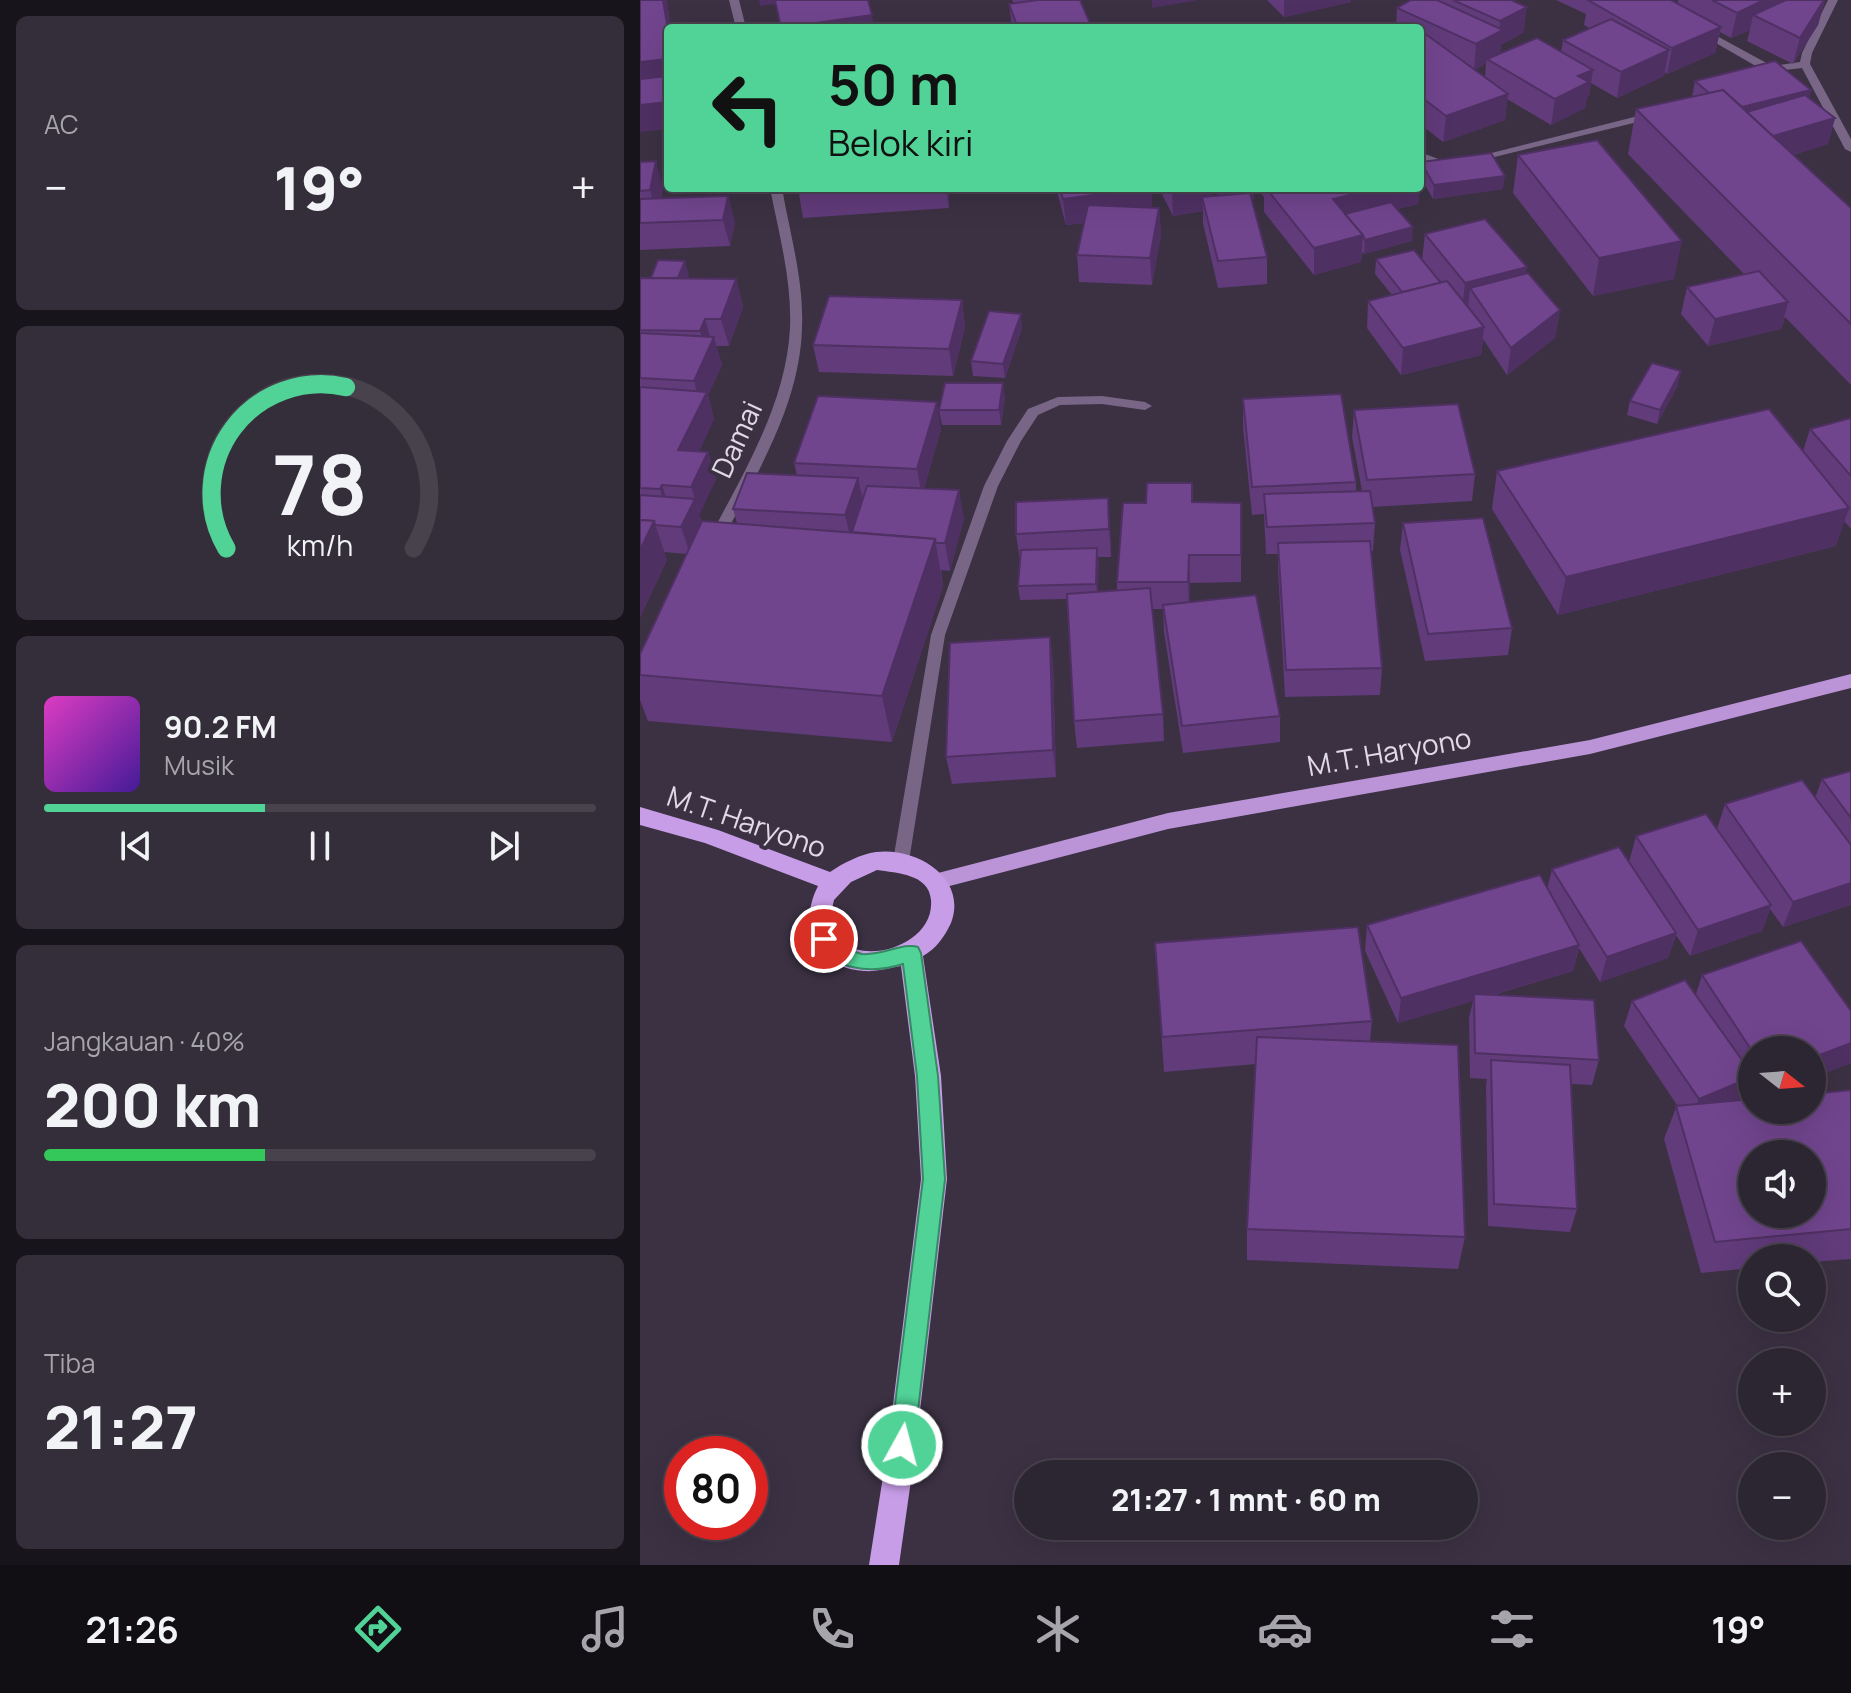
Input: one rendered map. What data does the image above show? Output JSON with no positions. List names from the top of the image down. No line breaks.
{"streets":{"highway":["M.T. Haryono"],"street":["Damai"]},"north":"right","page":{"tile":["AC",["Jangkauan · 40%","200 km"],["Tiba","21:27"]],"turn":["50 m","Belok kiri"],"heat":["−","19°","+"],"song":["90.2 FM","Musik"],"map_buttons":["+","−"],"limit":"80","trip":"21:27 · 1 mnt · 60 m","tabs":["21:26","19°"],"gauge":["78","km/h"]}}
